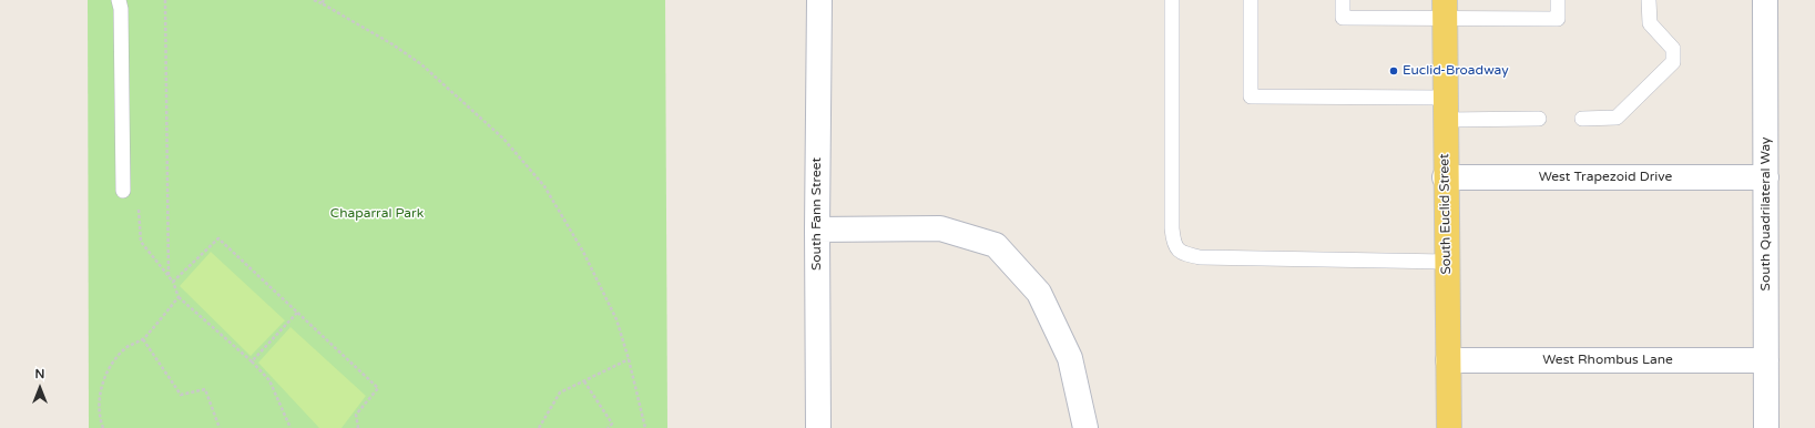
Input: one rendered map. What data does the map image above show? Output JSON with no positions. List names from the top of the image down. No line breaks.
{"streets":{"main road":["South Euclid Street"],"street":["West Trapezoid Drive","South Fann Street","South Quadrilateral Way","West Rhombus Lane"]},"crossings":[["West Trapezoid Drive","South Euclid Street"],["West Trapezoid Drive","South Quadrilateral Way"],["South Euclid Street","West Rhombus Lane"],["South Quadrilateral Way","West Rhombus Lane"]],"parks":["Chaparral Park"],"places":["Euclid-Broadway"],"north":"top"}
